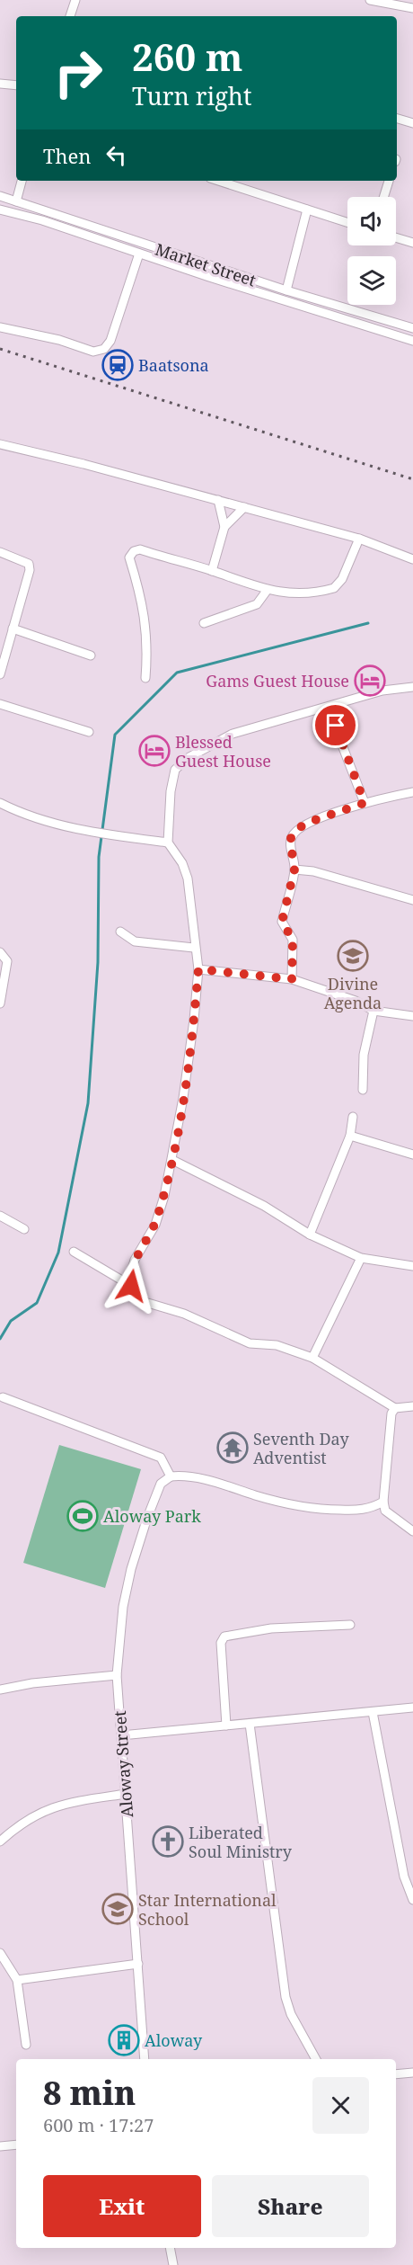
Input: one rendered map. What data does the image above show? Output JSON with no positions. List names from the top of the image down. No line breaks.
{"streets":{"street":["Market Street","Aloway Street"]},"places":{"station":["Baatsona"],"hotel":["Gams Guest House","Blessed Guest House"],"school or university":["Divine Agenda","Star International School"],"temple":["Seventh Day Adventist"],"sports":["Aloway Park"],"church":["Liberated Soul Ministry"],"building":["Aloway"]},"page":{"turn":["260 m","Turn right"],"then":"Then","heading":["8 min","600 m · 17:27"],"buttons":["Exit","Share"]}}
